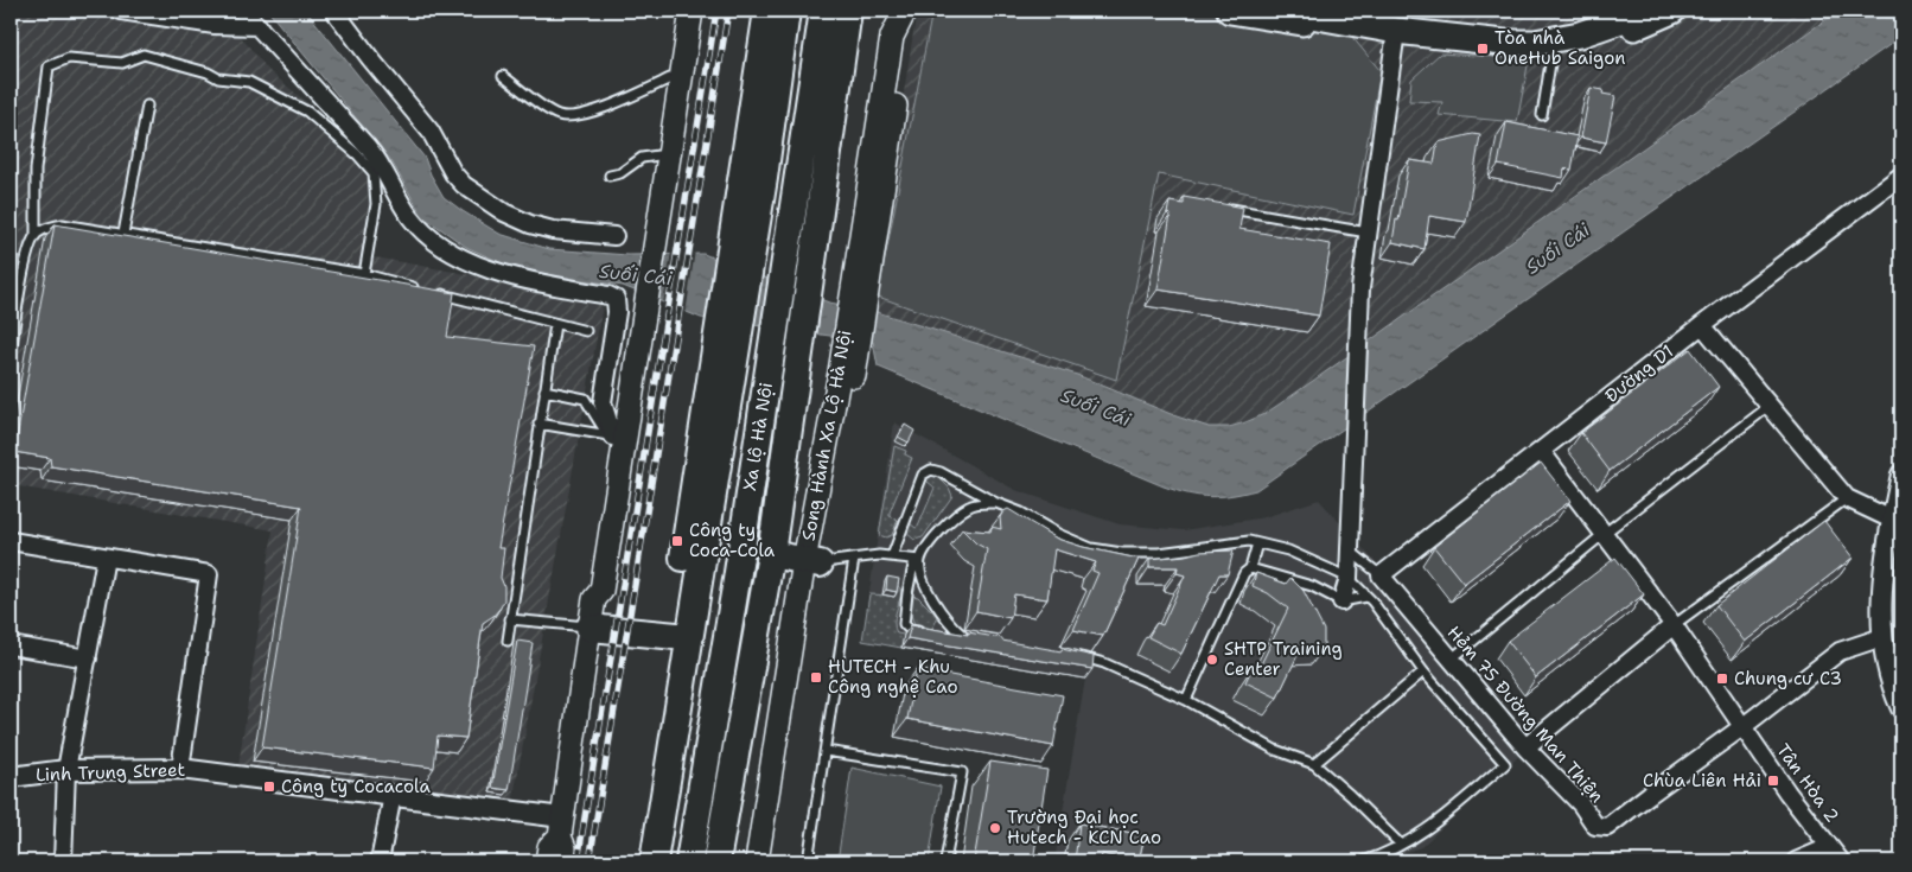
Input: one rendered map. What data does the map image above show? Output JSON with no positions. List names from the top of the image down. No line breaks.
{"streets":{"highway":["Xa lộ Hà Nội"],"main road":["Song Hành Xa Lộ Hà Nội"],"street":["Đường D1","Hẻm 75 Đường Man Thiện","Linh Trung Street","Tân Hòa 2"]},"crossings":[["Đường D1","Hẻm 75 Đường Man Thiện"],["Đường D1","Tân Hòa 2"],["Hẻm 75 Đường Man Thiện","Tân Hòa 2"]],"water":["Suối Cái"],"places":{"transit":["Tòa nhà OneHub Saigon","Công ty Coca-Cola","HUTECH - Khu Công nghệ Cao","Chung cư C3","Chùa Liên Hải","Công ty Cocacola"],"other":["SHTP Training Center","Trường Đại học Hutech - KCN Cao"]}}
